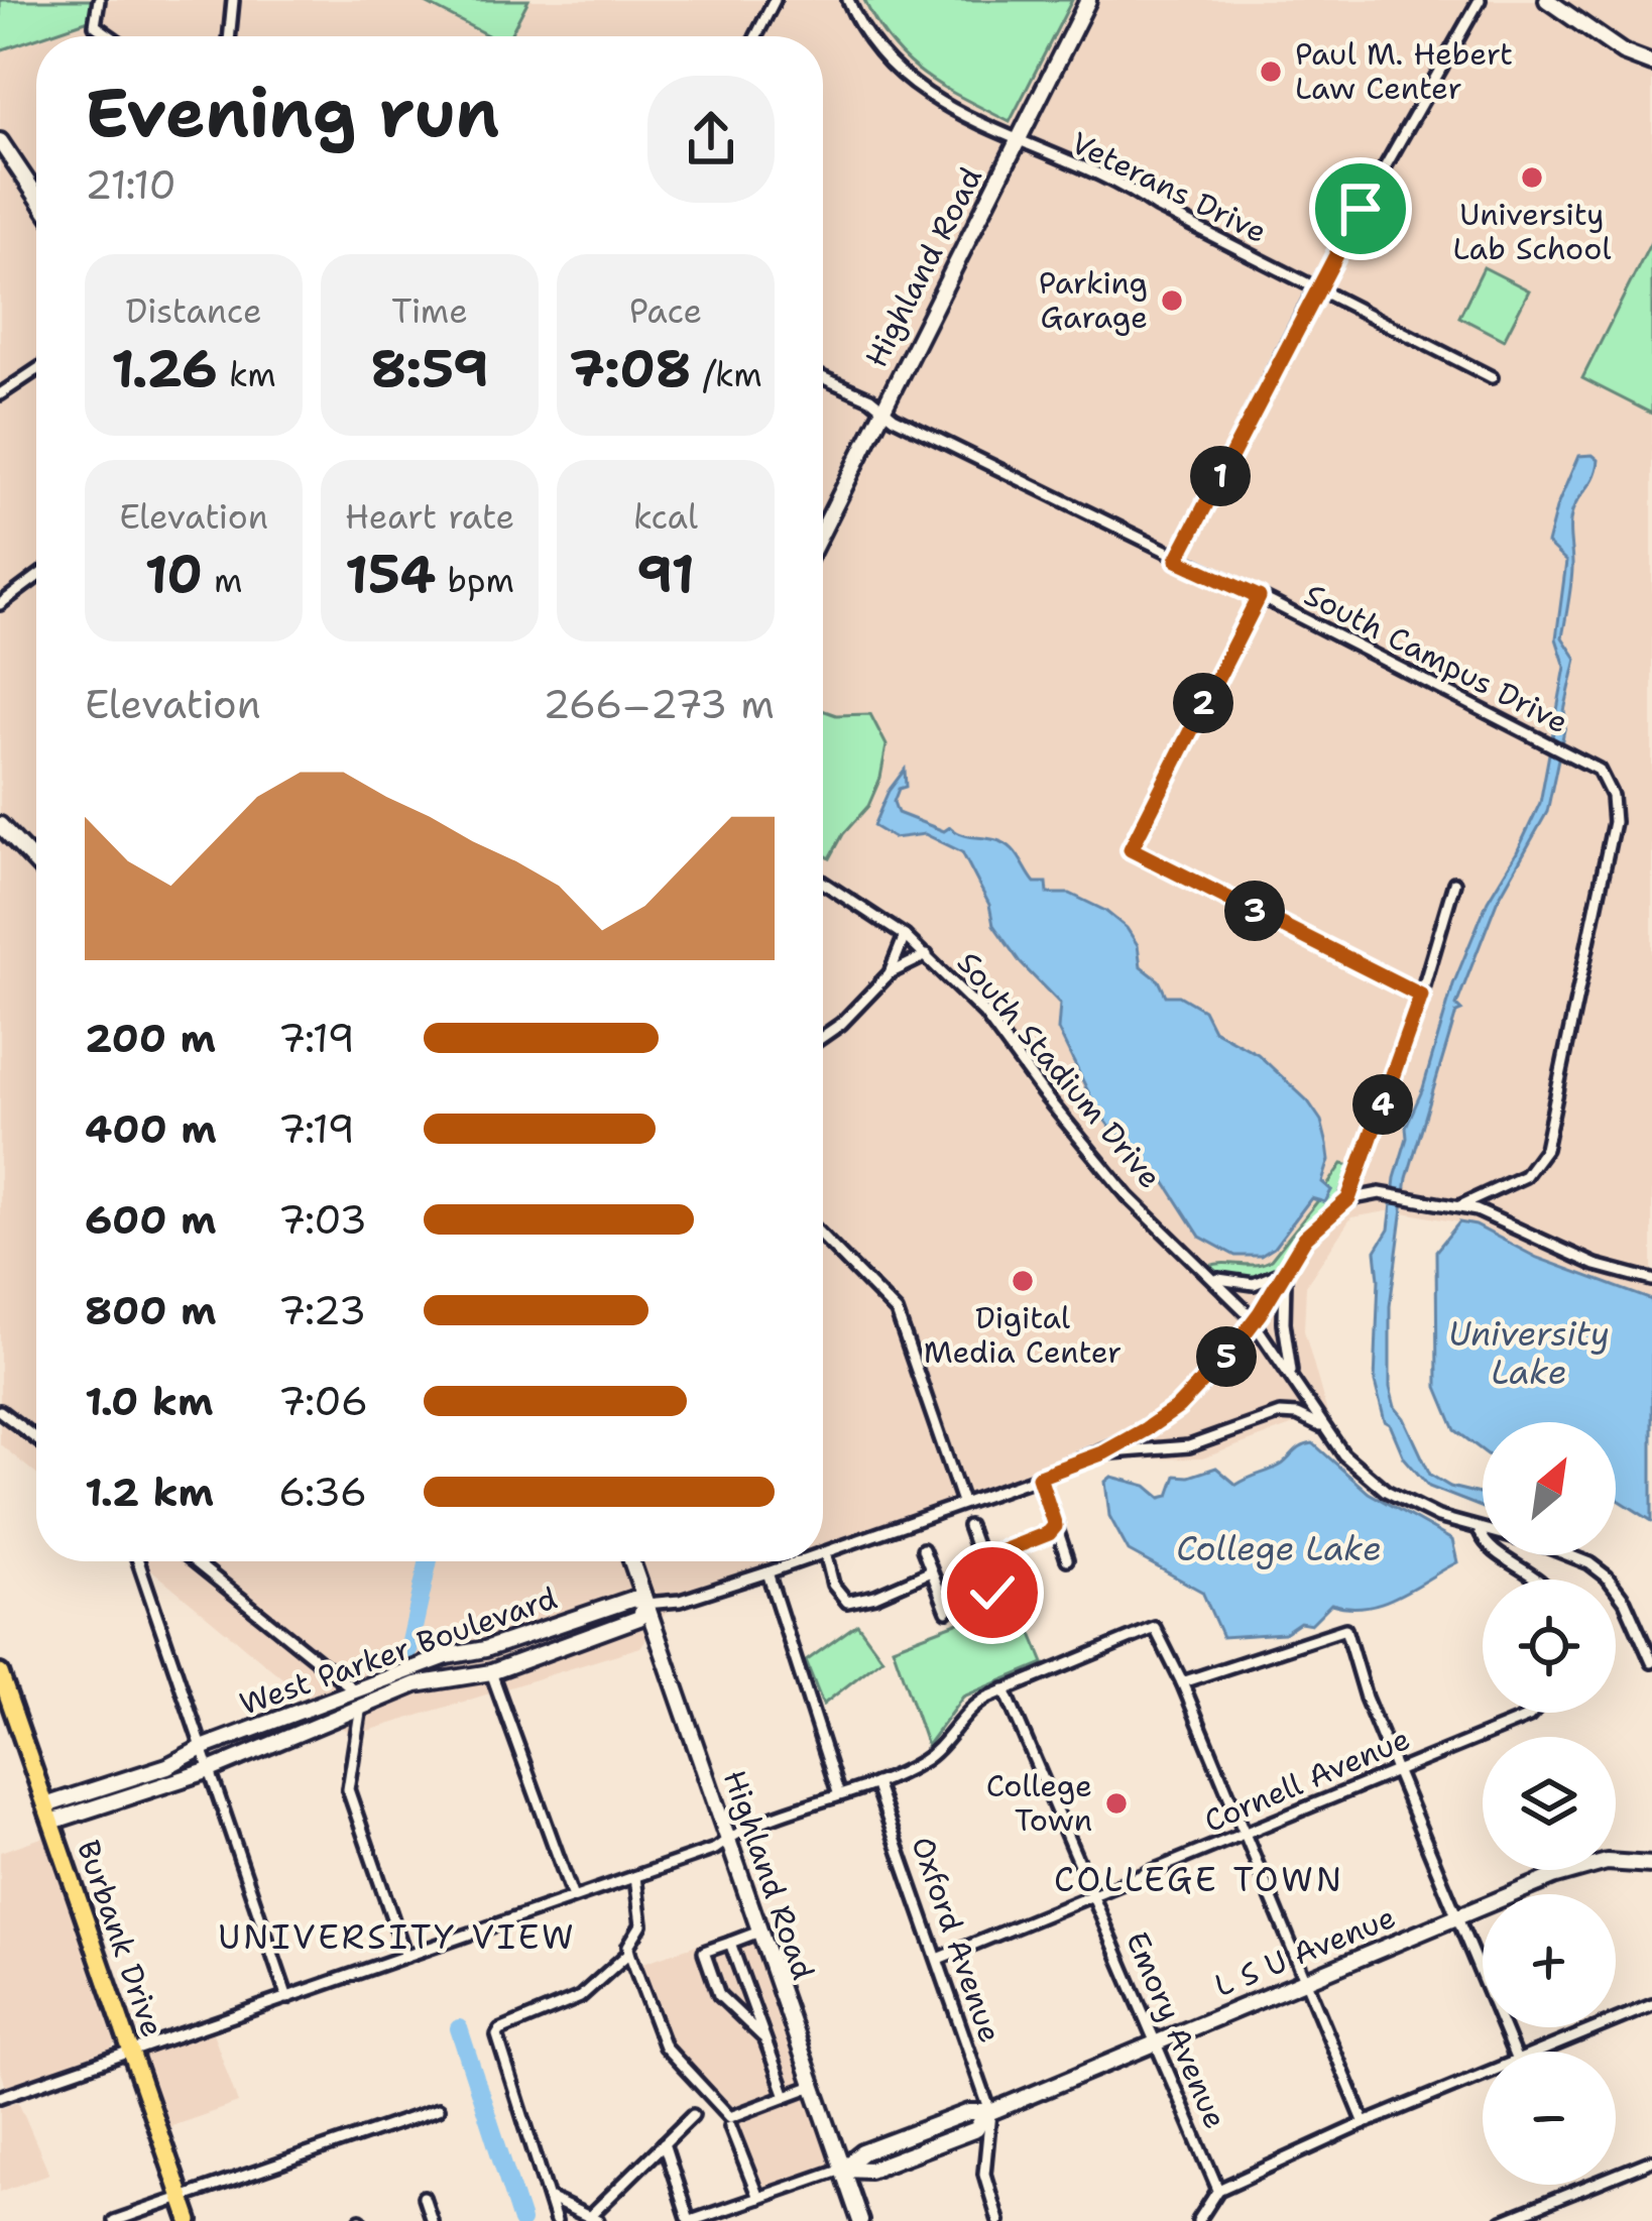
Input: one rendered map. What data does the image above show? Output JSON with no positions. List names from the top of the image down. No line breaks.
{"streets":{"main road":["Burbank Drive"],"street":["Veterans Drive","Highland Road","South Campus Drive","South Stadium Drive","West Parker Boulevard","Cornell Avenue","Oxford Avenue","L S U Avenue","Emory Avenue"]},"crossings":[["Veterans Drive","Highland Road"],["Highland Road","South Campus Drive"],["Highland Road","West Parker Boulevard"],["Highland Road","L S U Avenue"],["West Parker Boulevard","Burbank Drive"],["Cornell Avenue","Oxford Avenue"],["Cornell Avenue","Emory Avenue"],["Oxford Avenue","L S U Avenue"],["L S U Avenue","Emory Avenue"]],"districts":["COLLEGE TOWN","UNIVERSITY VIEW"],"water":["University Lake","College Lake"],"places":["Paul M. Hebert Law Center","University Lab School","Parking Garage","Digital Media Center","College Town"],"north":"top right","page":{"heading":["Evening run","21:10"],"stats":[["Distance","1.26 km"],["Time","8:59"],["Pace","7:08 /km"],["Elevation","10 m"],["Heart rate","154 bpm"],["kcal","91"]],"pins":["1","2","3","4","5"],"chart":["Elevation","266–273 m"],"list":[{"name":"200 m","note":"7:19"},{"name":"400 m","note":"7:19"},{"name":"600 m","note":"7:03"},{"name":"800 m","note":"7:23"},{"name":"1.0 km","note":"7:06"},{"name":"1.2 km","note":"6:36"}],"map_buttons":["+","−"]}}
